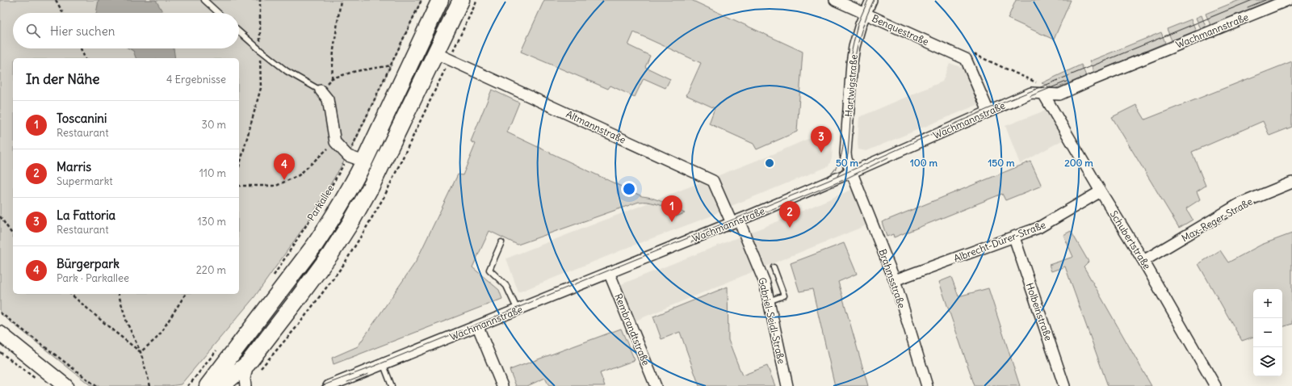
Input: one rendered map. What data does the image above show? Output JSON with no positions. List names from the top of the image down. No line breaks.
{"streets":{"main road":["Parkallee"],"street":["Benquestraße","Wachmannstraße","Hartwigstraße","Altmannstraße","Max-Reger-Straße","Schubertstraße","Albrecht-Dürer-Straße","Brahmsstraße","Holbeinstraße","Gabriel-Seidl-Straße","Rembrandtstraße"]},"crossings":[["Benquestraße","Hartwigstraße"],["Wachmannstraße","Hartwigstraße"],["Wachmannstraße","Altmannstraße"],["Wachmannstraße","Schubertstraße"],["Wachmannstraße","Brahmsstraße"],["Wachmannstraße","Gabriel-Seidl-Straße"],["Wachmannstraße","Rembrandtstraße"],["Hartwigstraße","Brahmsstraße"],["Altmannstraße","Parkallee"],["Altmannstraße","Gabriel-Seidl-Straße"],["Max-Reger-Straße","Schubertstraße"],["Schubertstraße","Albrecht-Dürer-Straße"],["Albrecht-Dürer-Straße","Brahmsstraße"],["Albrecht-Dürer-Straße","Holbeinstraße"]],"page":{"search":"Hier suchen","heading":["In der Nähe","4 Ergebnisse"],"list":[{"mark":"1","name":"Toscanini","note":"Restaurant","value":"30 m"},{"mark":"2","name":"Marris","note":"Supermarkt","value":"110 m"},{"mark":"3","name":"La Fattoria","note":"Restaurant","value":"130 m"},{"mark":"4","name":"Bürgerpark","note":"Park · Parkallee","value":"220 m"}],"pins":["3","4","1","2"],"map_buttons":["+","−"]},"rings":["50 m","100 m","150 m","200 m"]}
